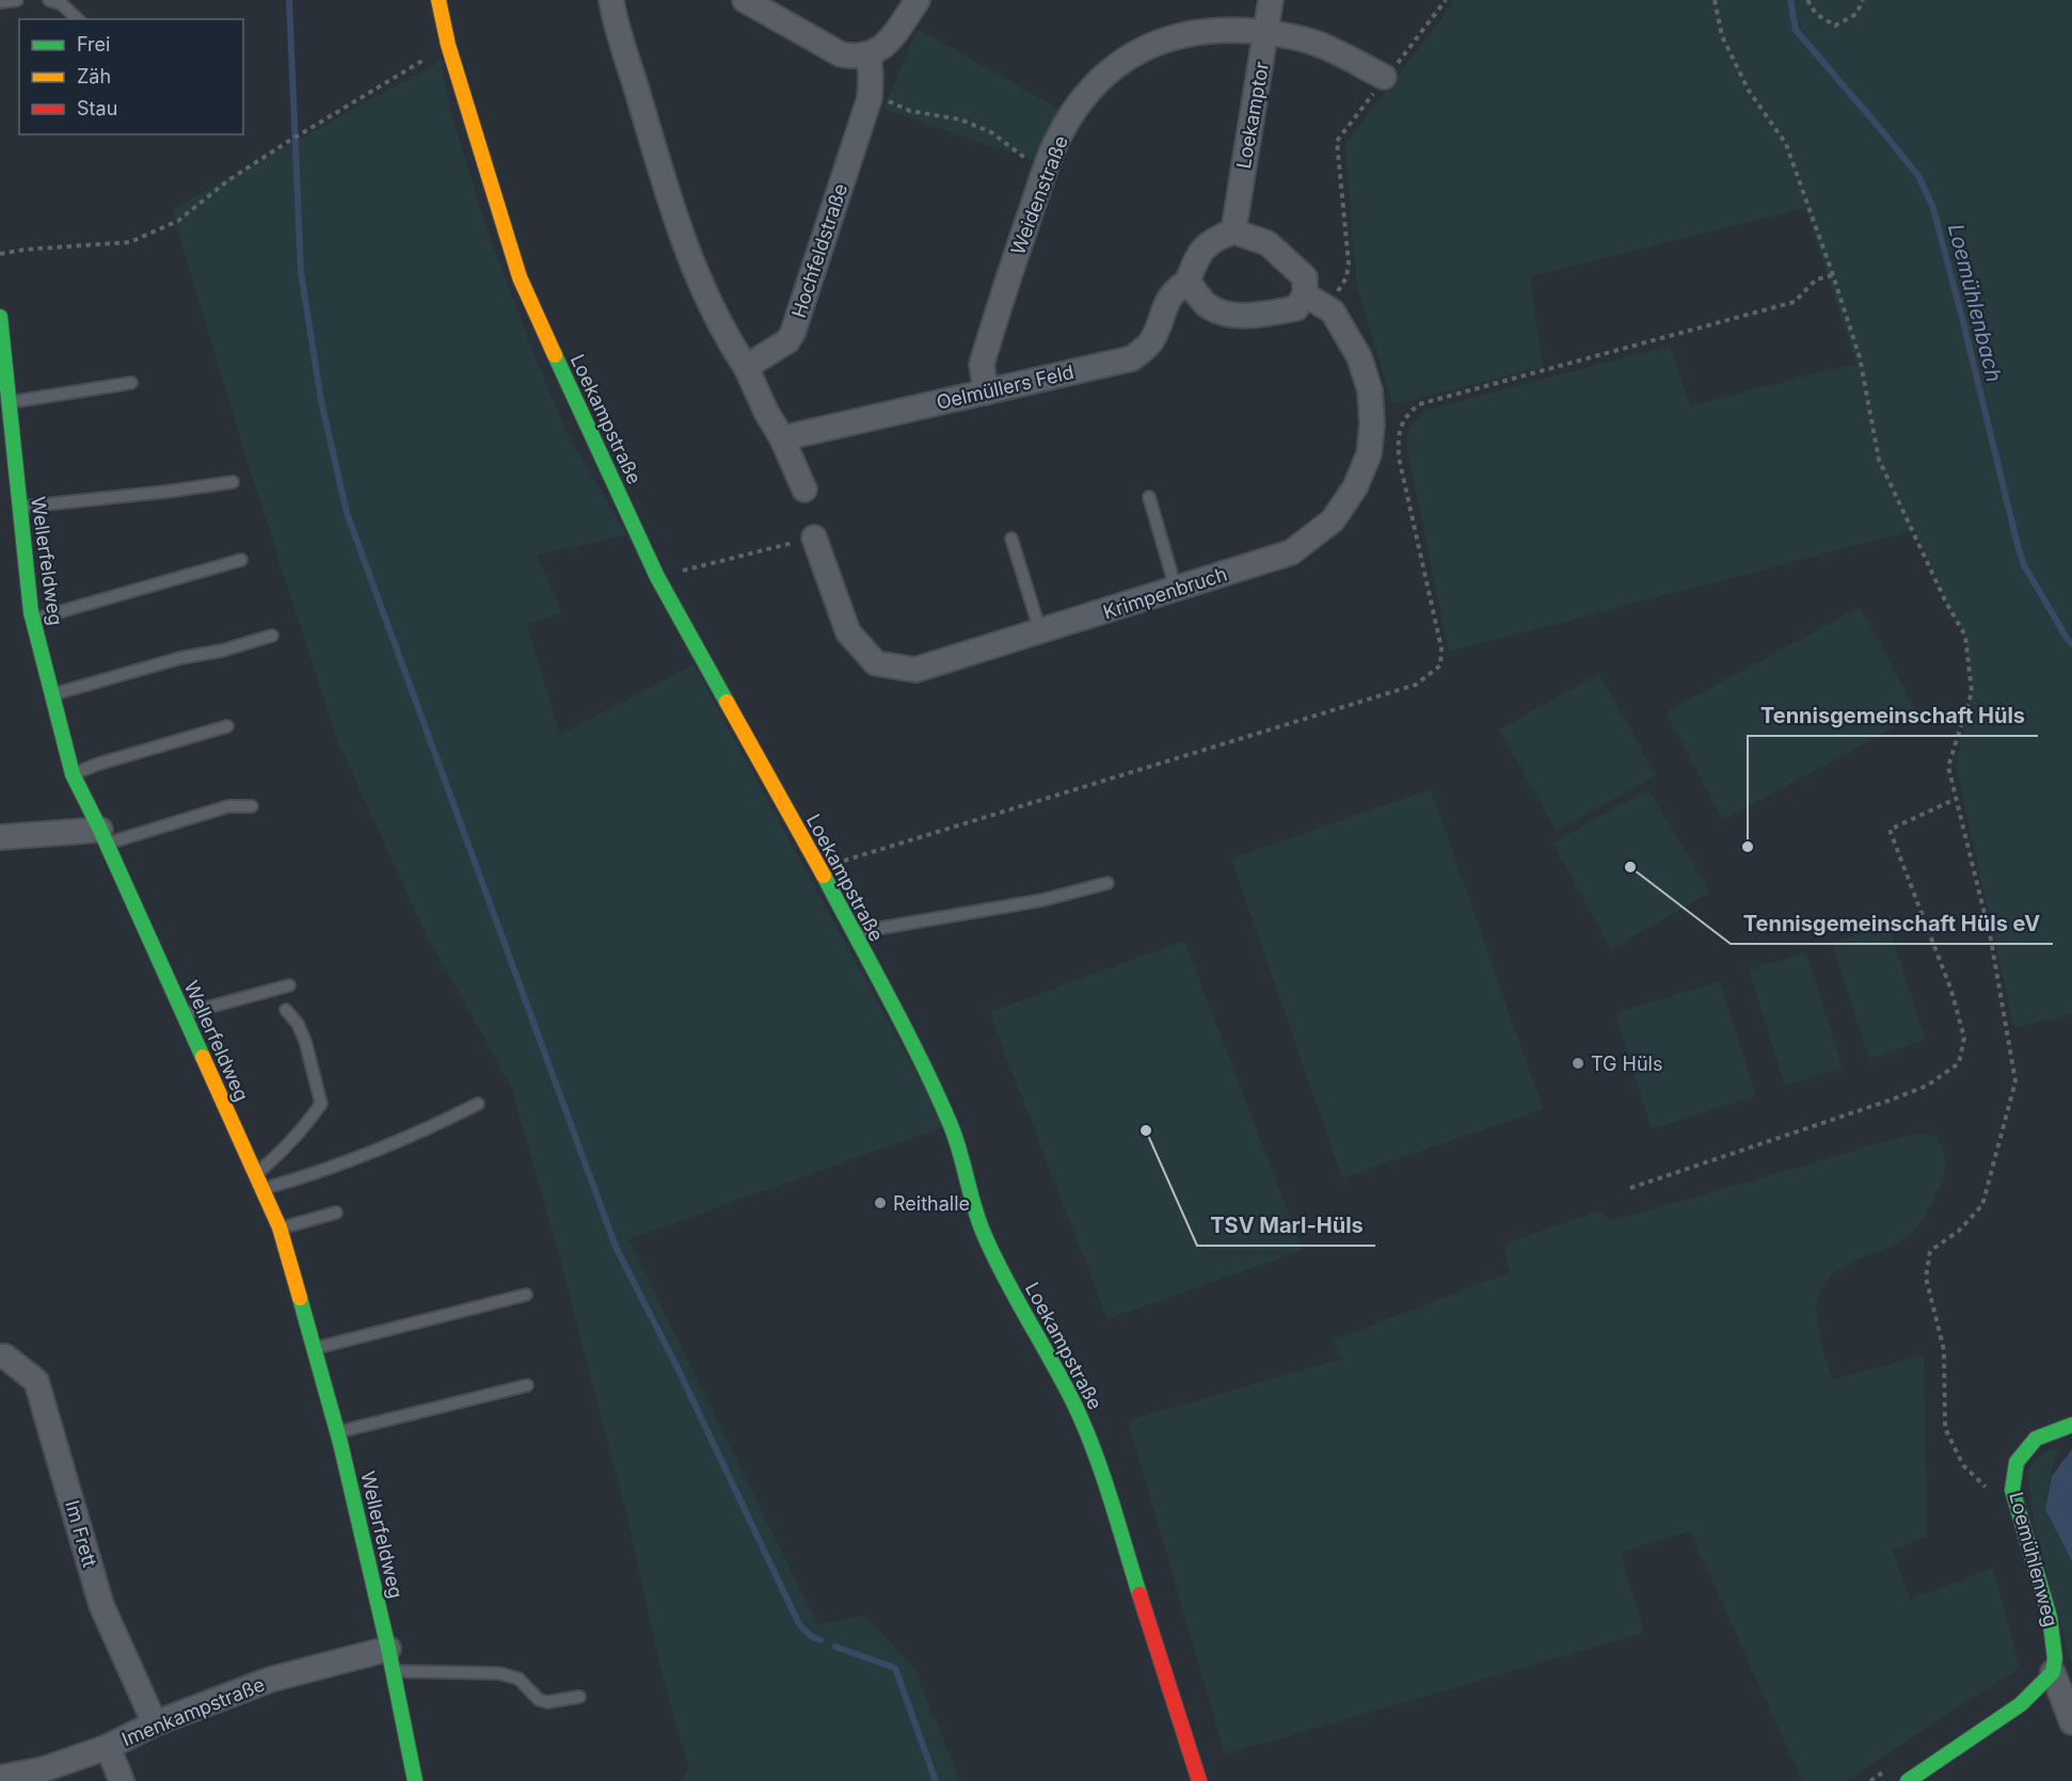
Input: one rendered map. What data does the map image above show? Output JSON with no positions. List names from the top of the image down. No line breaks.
{"streets":{"street":["Loekamptor","Weidenstraße","Hochfeldstraße","Oelmüllers Feld","Loekampstraße","Wellerfeldweg","Krimpenbruch","Im Frett","Loemühlenweg","Imenkampstraße"]},"crossings":[["Loekamptor","Weidenstraße"],["Loekamptor","Krimpenbruch"],["Weidenstraße","Oelmüllers Feld"],["Wellerfeldweg","Imenkampstraße"],["Im Frett","Imenkampstraße"]],"water":["Loemühlenbach"],"places":["Tennisgemeinschaft Hüls","Tennisgemeinschaft Hüls eV","TG Hüls","TSV Marl-Hüls","Reithalle"],"legend":["Frei","Zäh","Stau"]}
